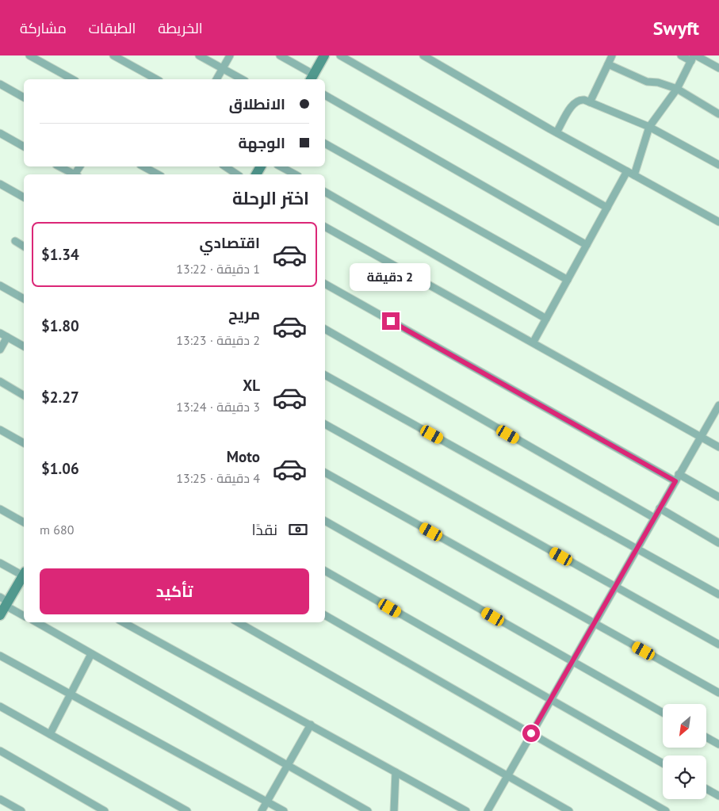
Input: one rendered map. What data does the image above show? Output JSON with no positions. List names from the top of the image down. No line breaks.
{"north":"bottom left","page":{"header":"Swyft","nav":["الخريطة","الطبقات","مشاركة"],"banner":["الانطلاق","الوجهة"],"heading":"اختر الرحلة","list":[{"name":"اقتصادي","note":"1 دقيقة · 13:22","value":"$1.34"},{"name":"مريح","note":"2 دقيقة · 13:23","value":"$1.80"},{"name":"XL","note":"3 دقيقة · 13:24","value":"$2.27"},{"name":"Moto","note":"4 دقيقة · 13:25","value":"$1.06"}],"bubble":"2 دقيقة","pay":["نقدًا","680 m"],"buttons":"تأكيد"}}
